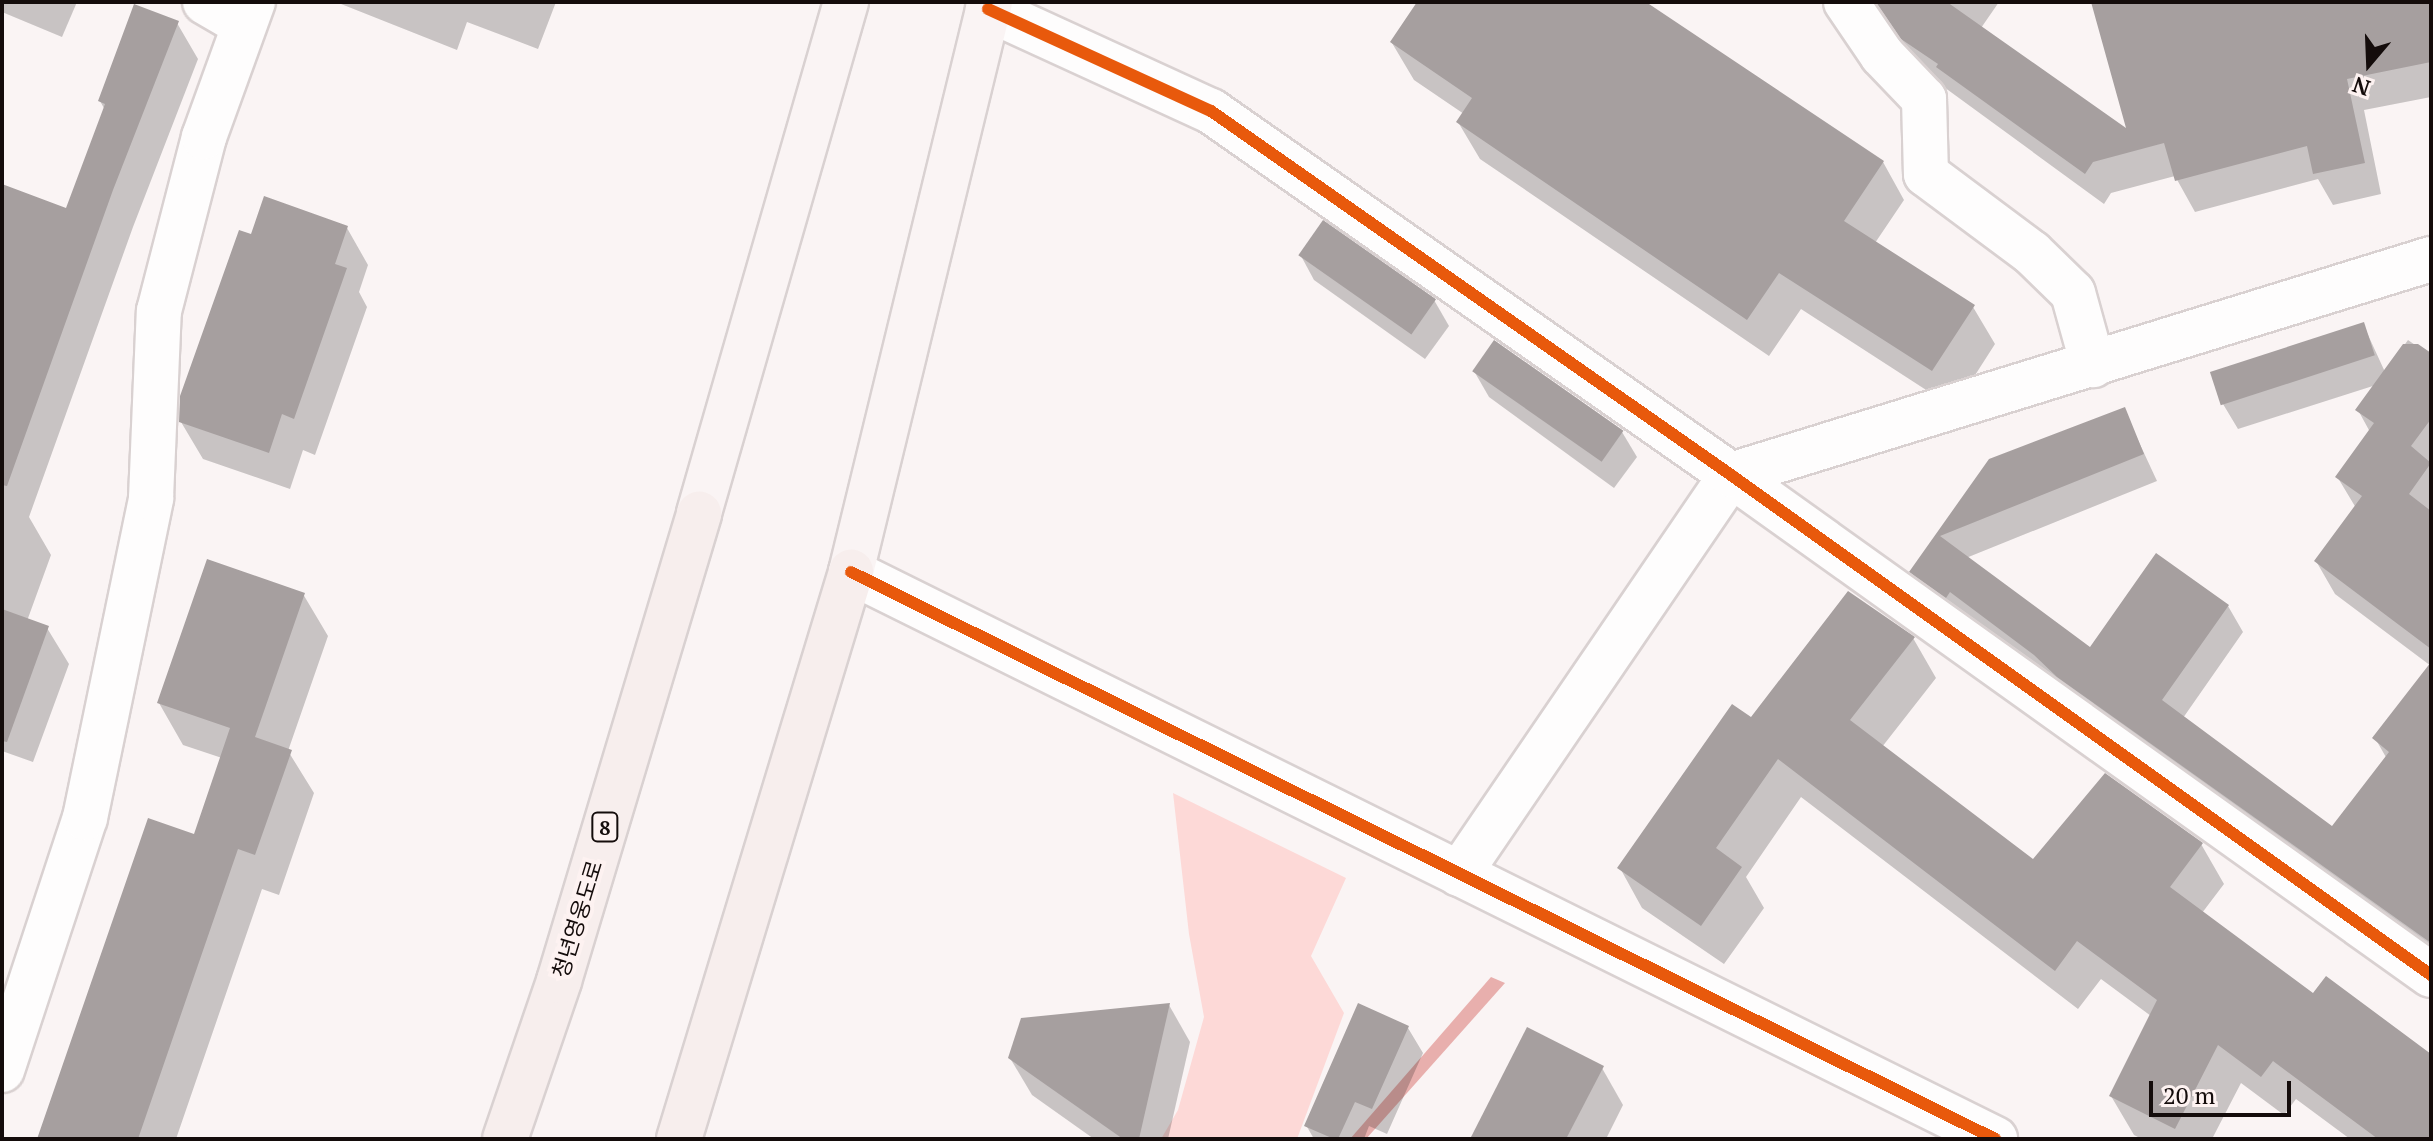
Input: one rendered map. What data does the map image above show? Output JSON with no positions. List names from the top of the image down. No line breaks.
{"streets":{"highway":["8","청년영웅도로"]},"crossings":[["8","청년영웅도로"]],"scale_bar":"20 m","north":"bottom"}
